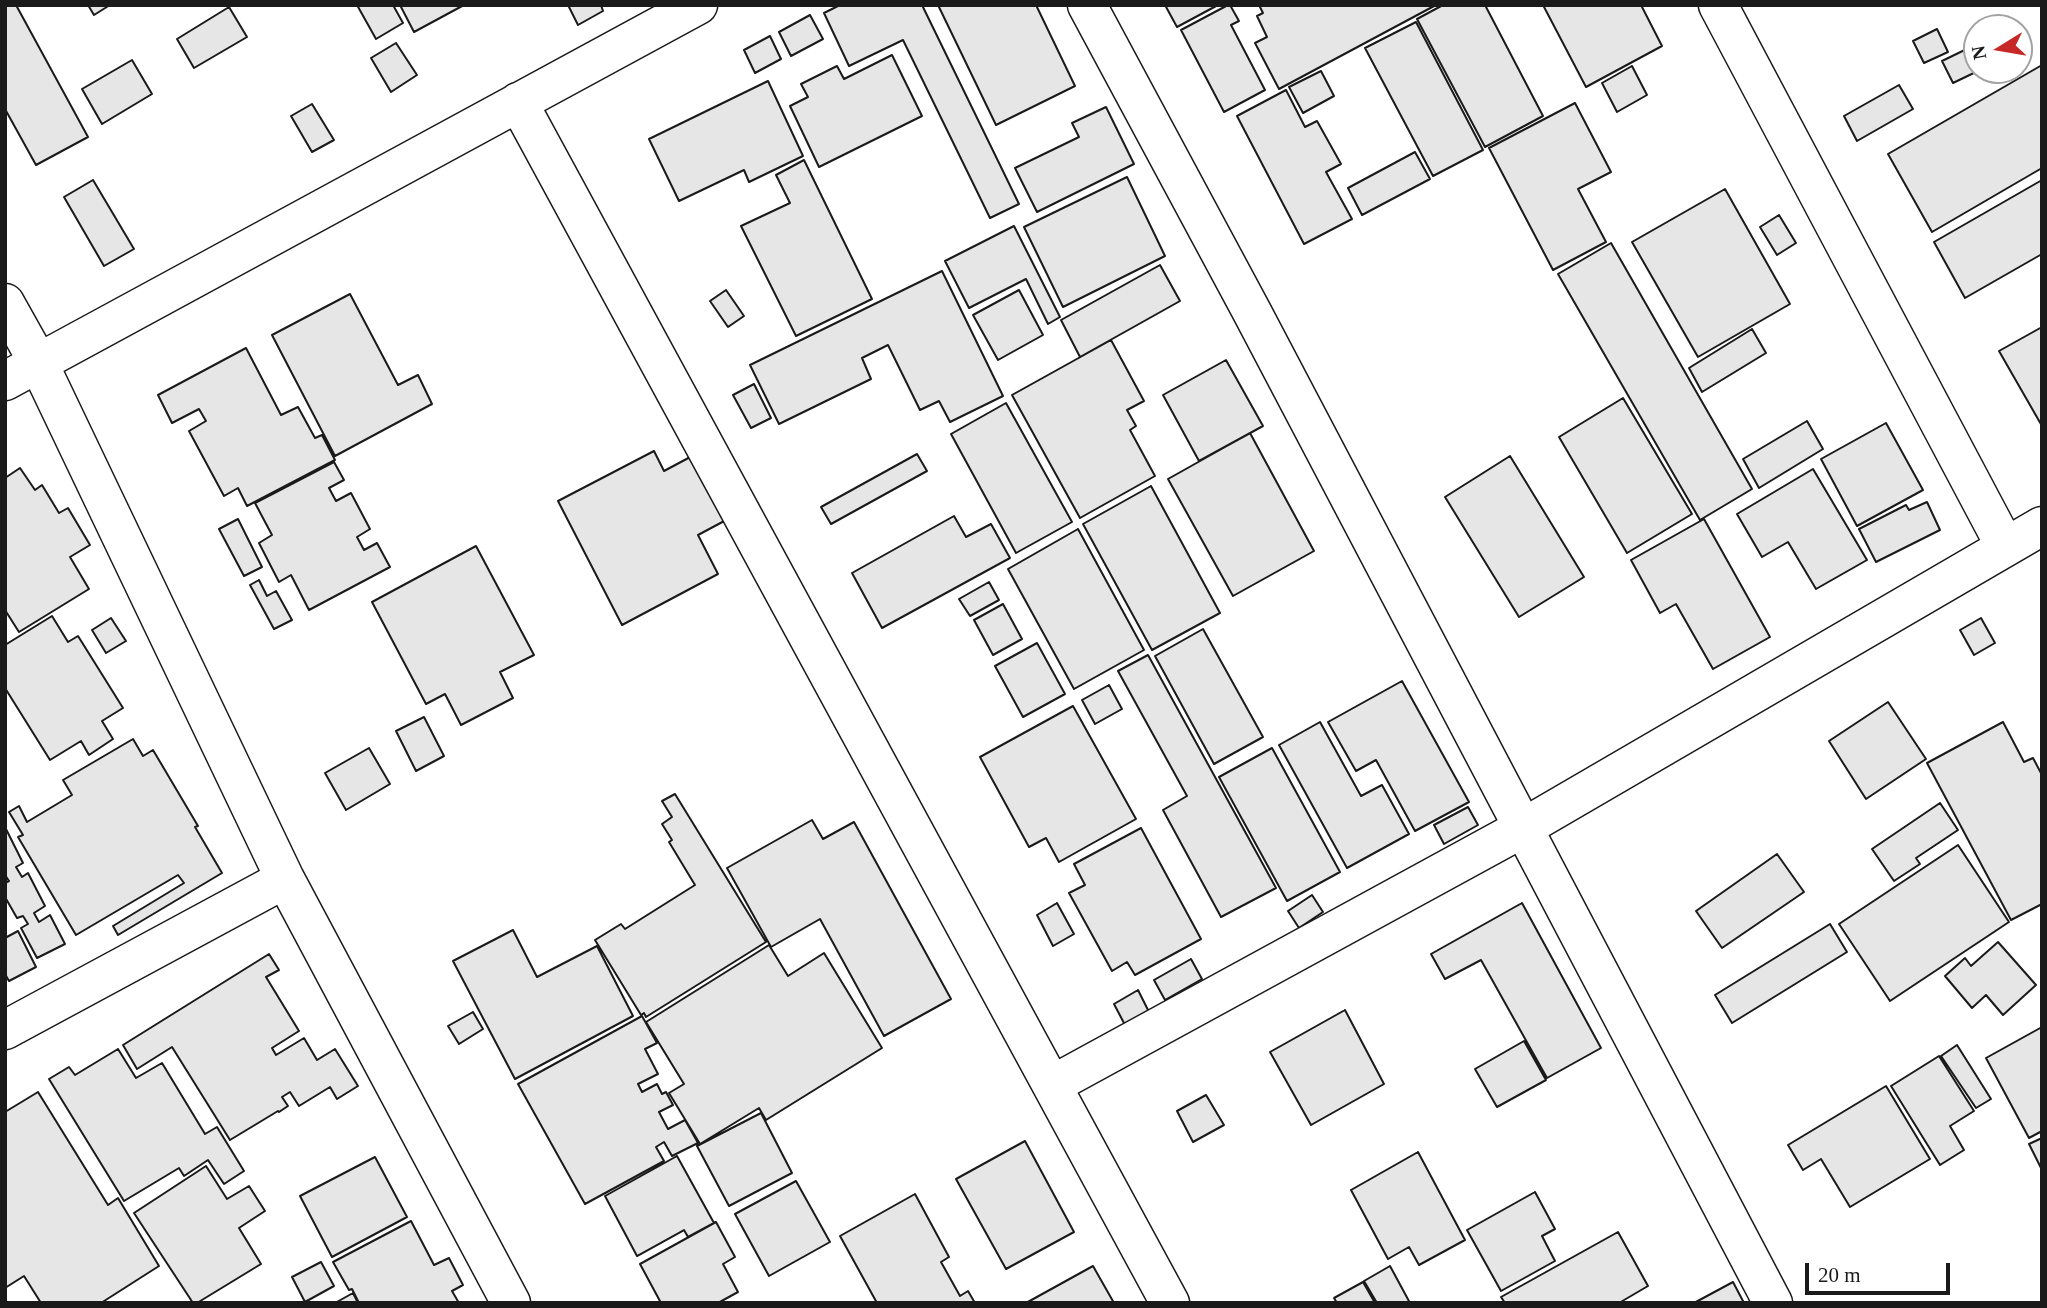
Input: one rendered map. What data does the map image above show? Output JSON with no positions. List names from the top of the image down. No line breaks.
{"scale_bar":"20 m","north":"left"}
